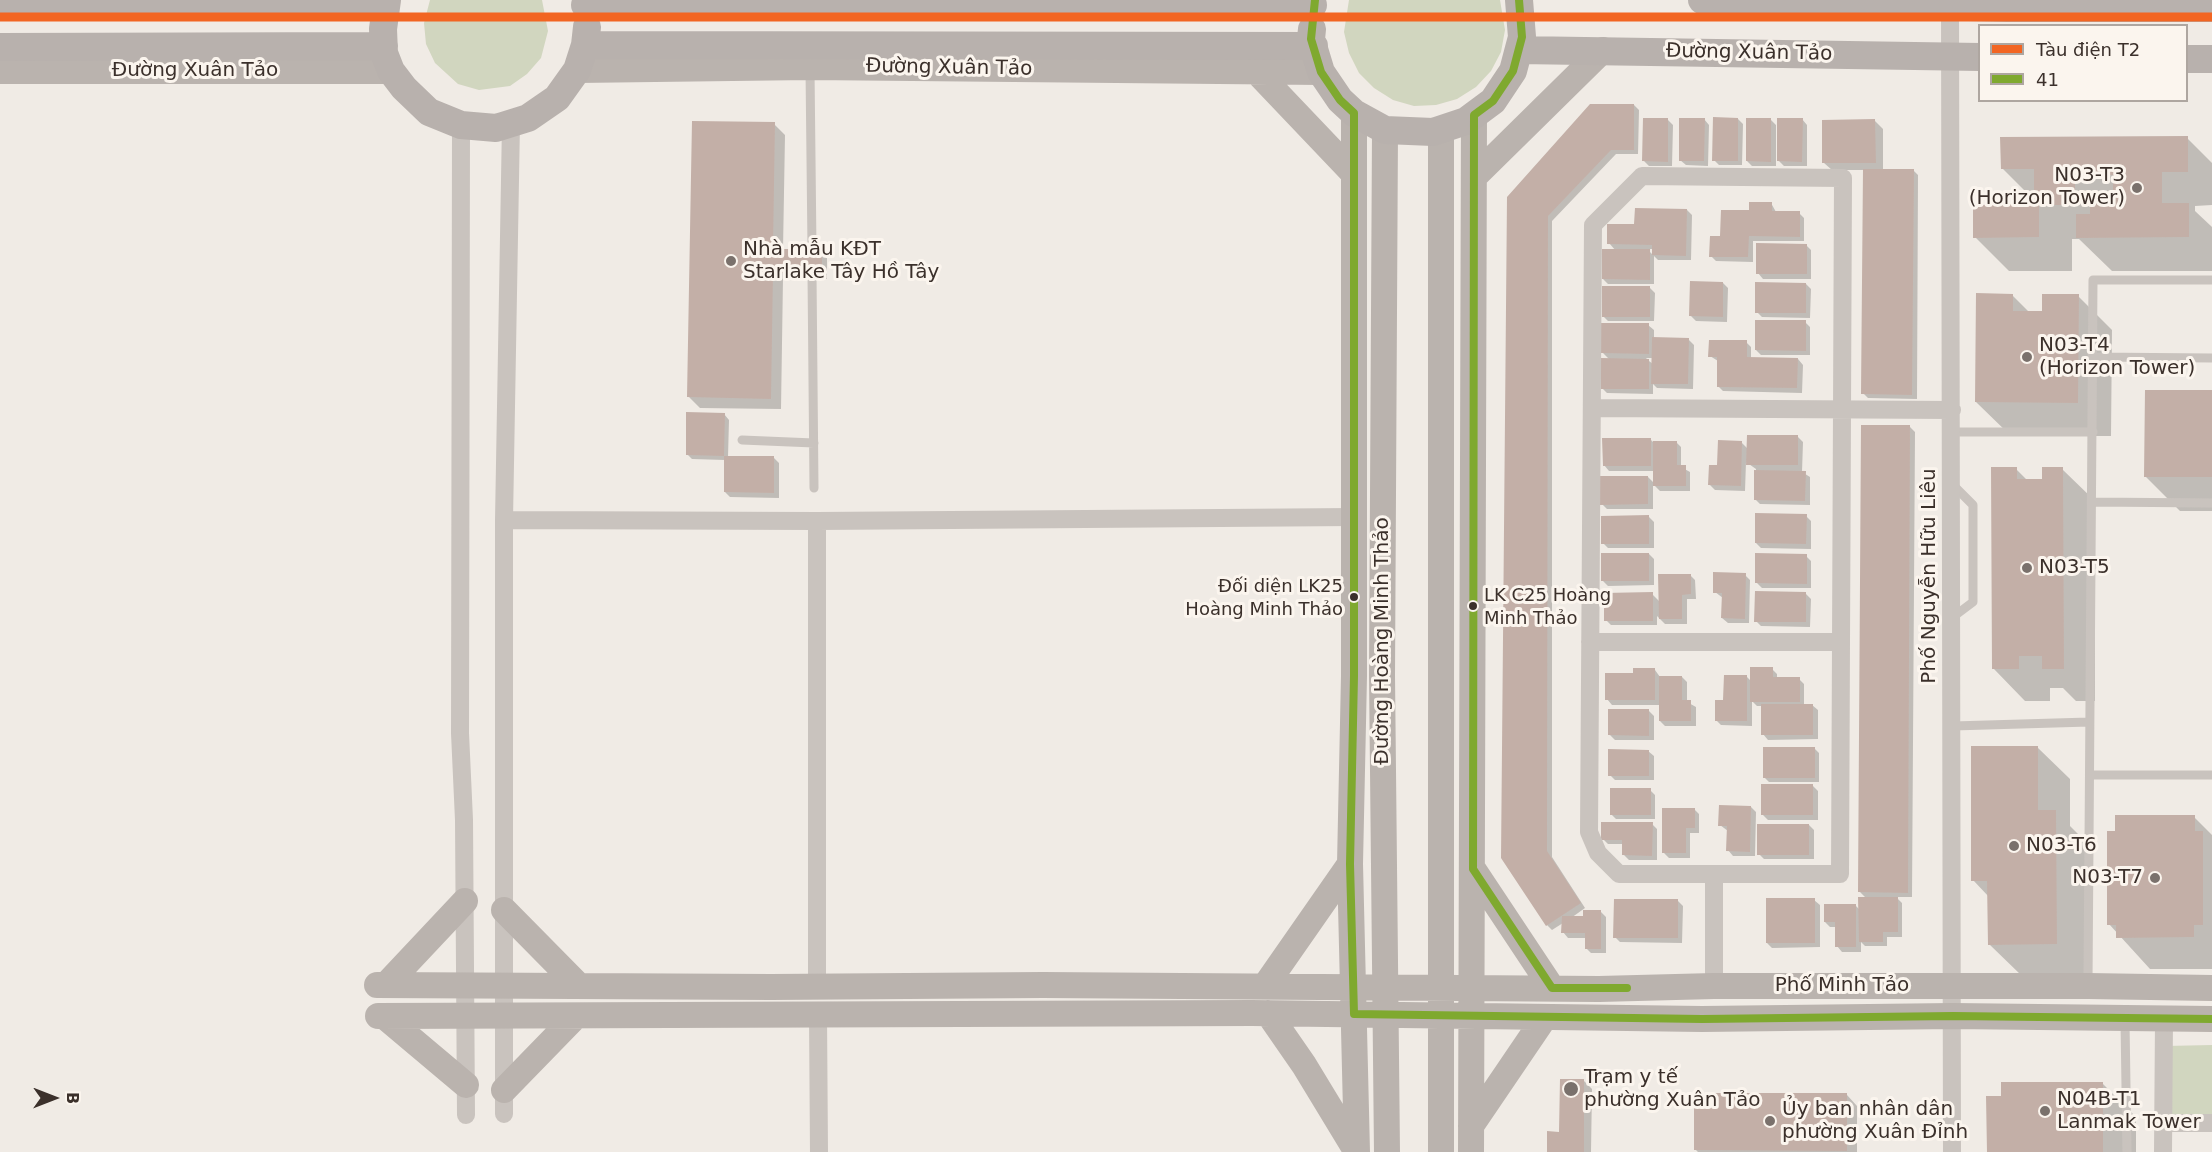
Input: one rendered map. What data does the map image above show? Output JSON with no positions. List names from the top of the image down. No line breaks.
{"streets":{"main road":["Đường Xuân Tảo","Đường Hoàng Minh Thảo","Phố Minh Tảo"],"street":["Phố Nguyễn Hữu Liêu"]},"crossings":[["Đường Xuân Tảo","Phố Nguyễn Hữu Liêu"],["Phố Nguyễn Hữu Liêu","Phố Minh Tảo"],["Đường Hoàng Minh Thảo","Phố Minh Tảo"]],"places":["N03-T3 (Horizon Tower)","Nhà mẫu KĐT Starlake Tây Hồ Tây","N03-T4 (Horizon Tower)","N03-T5","Đối diện LK25 Hoàng Minh Thảo","LK C25 Hoàng Minh Thảo","N03-T6","N03-T7","Trạm y tế phường Xuân Tảo","N04B-T1 Lanmak Tower","Ủy ban nhân dân phường Xuân Đỉnh"],"lines":["transit line 41","metro line T2"],"legend":["Tàu điện T2","41"],"north":"right"}
